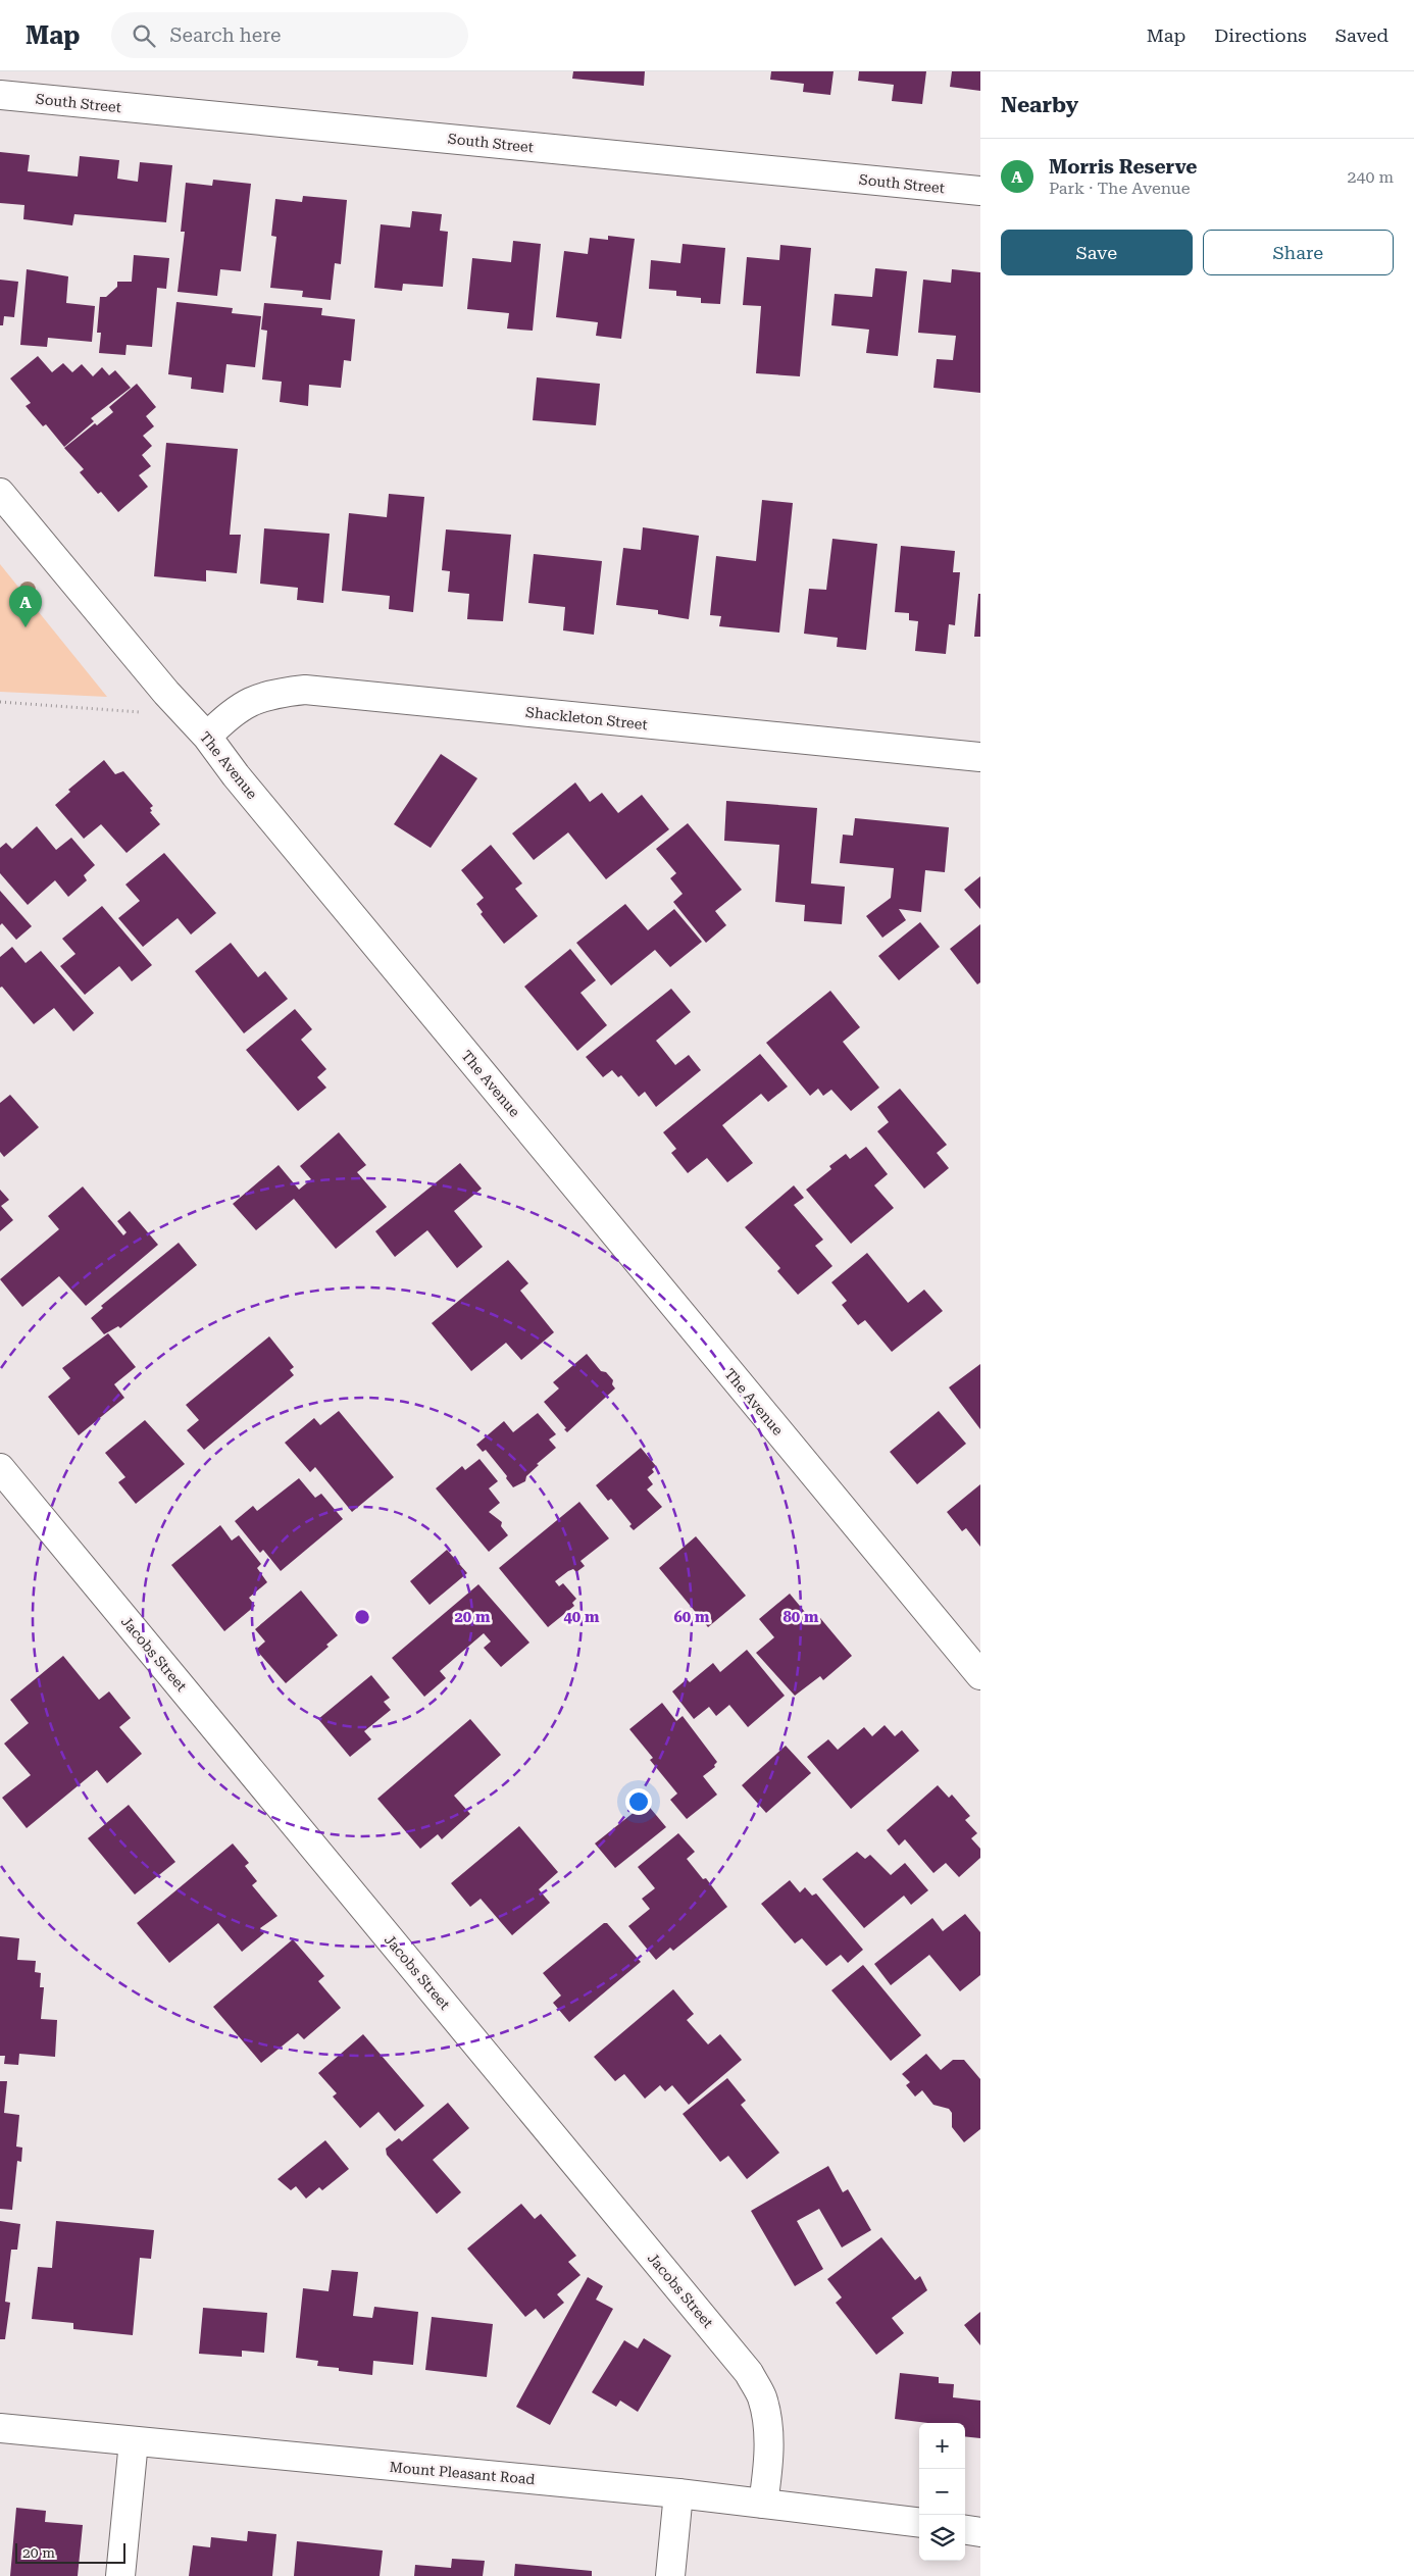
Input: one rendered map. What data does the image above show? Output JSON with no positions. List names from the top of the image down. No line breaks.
{"streets":{"street":["South Street","Shackleton Street","The Avenue","Jacobs Street","Mount Pleasant Road"]},"crossings":[["Shackleton Street","The Avenue"],["Jacobs Street","Mount Pleasant Road"]],"scale_bar":"20 m","page":{"header":"Map","search":"Search here","nav":["Map","Directions","Saved"],"heading":"Nearby","list":[{"mark":"A","name":"Morris Reserve","note":"Park · The Avenue","value":"240 m"}],"buttons":["Save","Share"],"pins":"A","map_buttons":["+","−"],"scale":"20 m"},"rings":["20 m","40 m","60 m","80 m"]}
